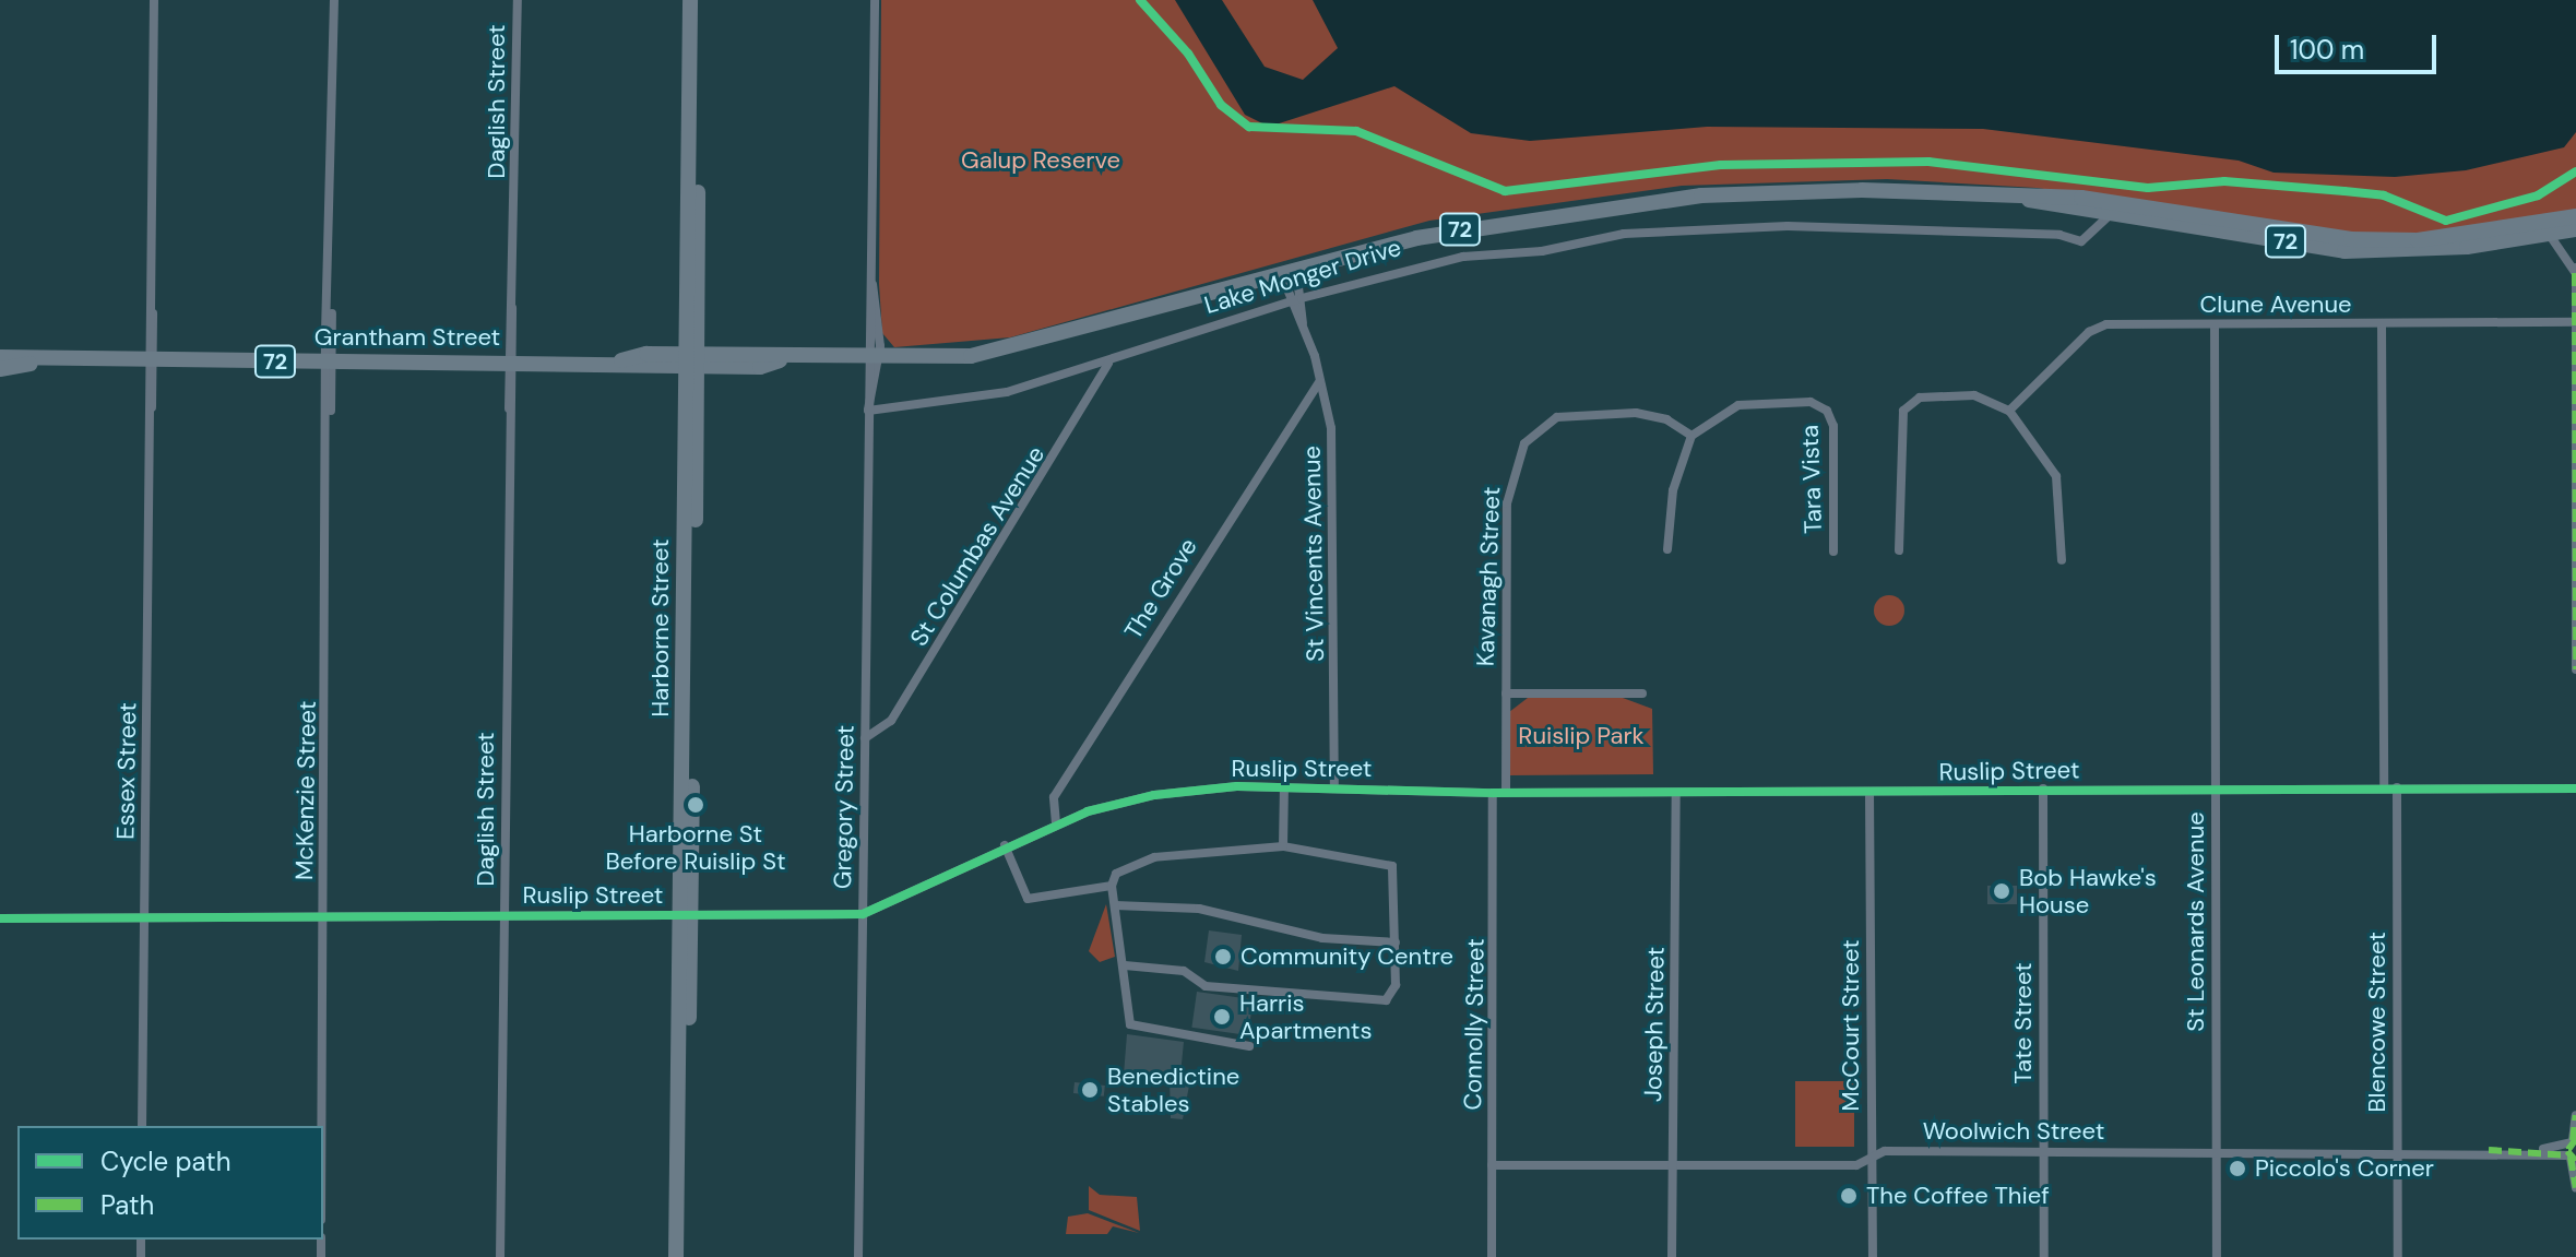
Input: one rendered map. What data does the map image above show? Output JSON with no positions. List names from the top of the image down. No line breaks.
{"streets":{"main road":["72","Lake Monger Drive","Grantham Street","Harborne Street"],"street":["Daglish Street","Clune Avenue","Tara Vista","St Columbas Avenue","St Vincents Avenue","Kavanagh Street","The Grove","Ruslip Street","Essex Street","McKenzie Street","Gregory Street","St Leonards Avenue","Blencowe Street","Tate Street","Connolly Street","Joseph Street","McCourt Street","Woolwich Street"]},"crossings":[["Daglish Street","Grantham Street"],["Daglish Street","Ruslip Street"],["Lake Monger Drive","Grantham Street"],["Lake Monger Drive","St Columbas Avenue"],["Lake Monger Drive","St Vincents Avenue"],["Lake Monger Drive","Gregory Street"],["Clune Avenue","St Leonards Avenue"],["Grantham Street","Harborne Street"],["Grantham Street","Essex Street"],["Grantham Street","McKenzie Street"],["Grantham Street","Gregory Street"],["Tara Vista","Kavanagh Street"],["St Columbas Avenue","Gregory Street"],["St Vincents Avenue","The Grove"],["St Vincents Avenue","Ruslip Street"],["Kavanagh Street","Ruslip Street"],["The Grove","Ruslip Street"],["Harborne Street","Ruslip Street"],["Ruslip Street","Essex Street"],["Ruslip Street","McKenzie Street"],["Ruslip Street","Gregory Street"],["Ruslip Street","St Leonards Avenue"],["Ruslip Street","Blencowe Street"],["Ruslip Street","Tate Street"],["Ruslip Street","Connolly Street"],["Ruslip Street","Joseph Street"],["Ruslip Street","McCourt Street"],["St Leonards Avenue","Woolwich Street"],["Blencowe Street","Woolwich Street"],["Tate Street","Woolwich Street"],["Connolly Street","Woolwich Street"],["Joseph Street","Woolwich Street"],["McCourt Street","Woolwich Street"]],"parks":["Galup Reserve","Ruislip Park"],"places":["Harborne St Before Ruislip St","Bob Hawke's House","Community Centre","Harris Apartments","Benedictine Stables","Piccolo's Corner","The Coffee Thief"],"legend":["Cycle path","Path"],"scale_bar":"100 m"}
